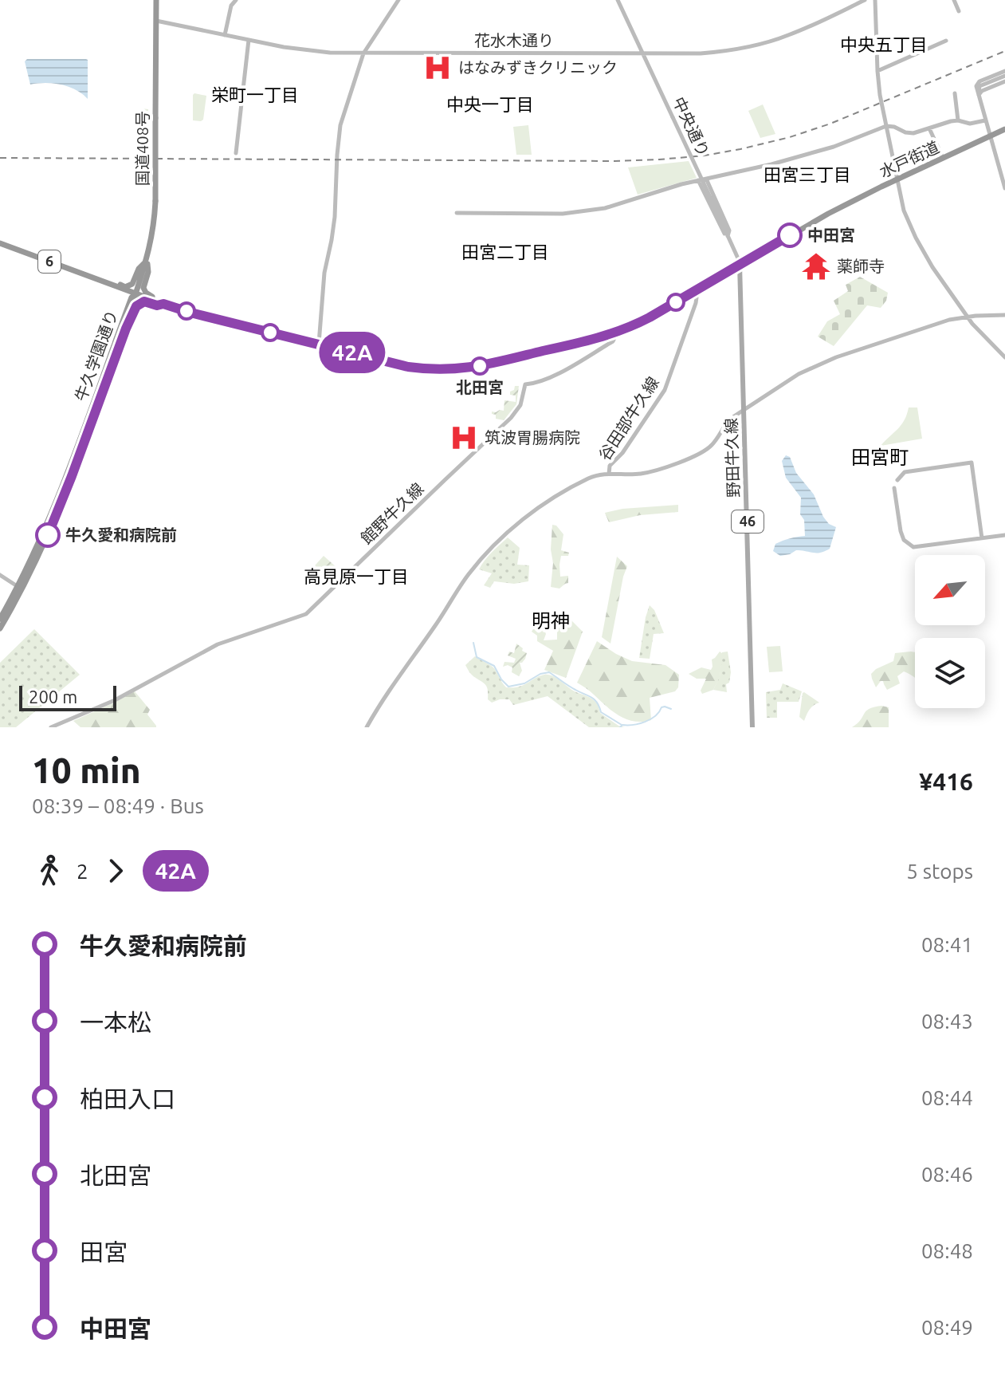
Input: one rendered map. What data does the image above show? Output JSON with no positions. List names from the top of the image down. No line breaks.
{"streets":{"highway":["国道408号","水戸街道","6","牛久学園通り"],"main road":["野田牛久線","46"],"street":["花水木通り","中央通り","谷田部牛久線","館野牛久線"]},"crossings":[["花水木通り","中央通り"],["花水木通り","国道408号"],["中央通り","水戸街道"],["中央通り","野田牛久線"],["国道408号","水戸街道"],["国道408号","牛久学園通り"],["水戸街道","牛久学園通り"],["水戸街道","谷田部牛久線"],["水戸街道","野田牛久線"],["水戸街道","館野牛久線"]],"districts":["中央五丁目","栄町一丁目","中央一丁目","田宮三丁目","田宮二丁目","田宮町","高見原一丁目","明神"],"places":{"hospital":["はなみずきクリニック","筑波胃腸病院"],"other":["中田宮","北田宮","牛久愛和病院前"],"temple":["薬師寺"]},"lines":["bus line 42A"],"scale_bar":"200 m","north":"bottom left","page":{"on_map":"42A","scale":"200 m","heading":["10 min","08:39 – 08:49 · Bus","¥416"],"legs":["2","42A","5 stops"],"list":[{"name":"牛久愛和病院前","value":"08:41"},{"name":"一本松","value":"08:43"},{"name":"柏田入口","value":"08:44"},{"name":"北田宮","value":"08:46"},{"name":"田宮","value":"08:48"},{"name":"中田宮","value":"08:49"}]}}
